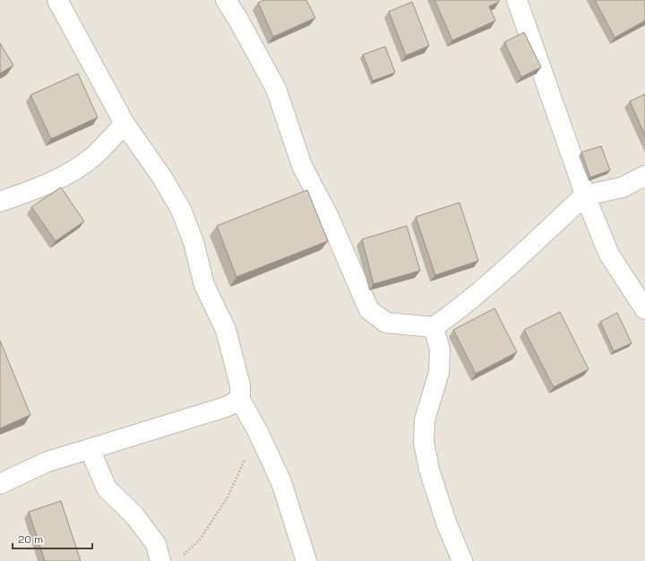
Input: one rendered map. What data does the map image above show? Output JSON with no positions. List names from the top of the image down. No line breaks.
{"scale_bar":"20 m"}
